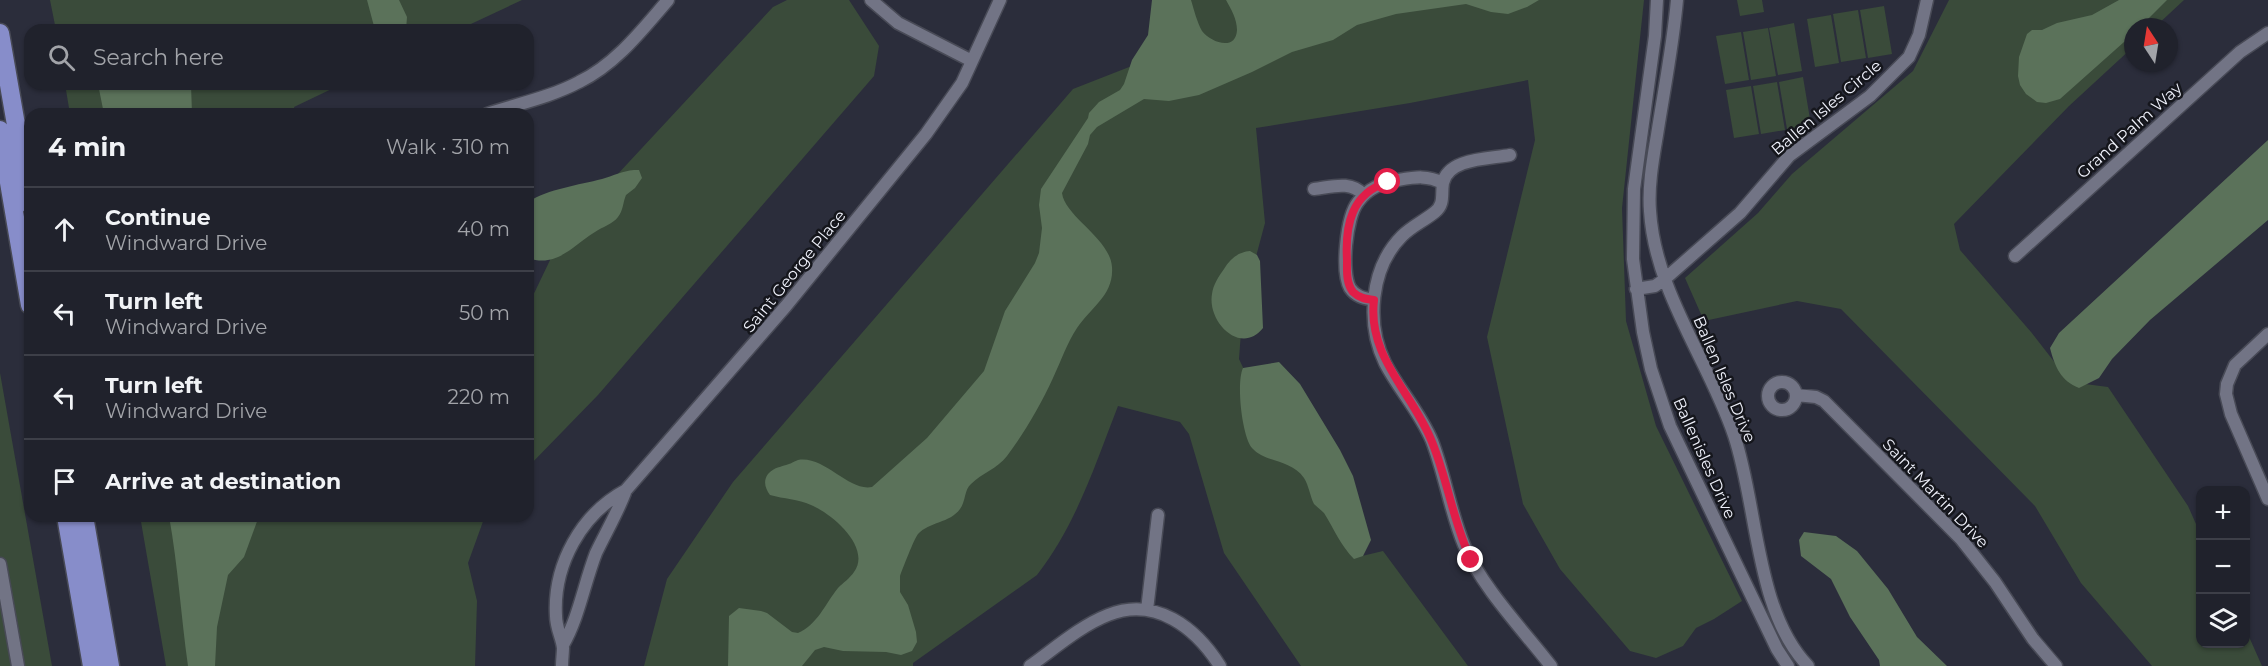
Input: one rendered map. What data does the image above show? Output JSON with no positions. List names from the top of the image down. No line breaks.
{"streets":{"street":["Ballen Isles Circle","Grand Palm Way","Saint George Place","Ballen Isles Drive","Ballenisles Drive","Saint Martin Drive"]},"crossings":[["Ballen Isles Circle","Ballen Isles Drive"],["Ballen Isles Circle","Ballenisles Drive"],["Ballen Isles Drive","Ballenisles Drive"]],"north":"top","page":{"search":"Search here","heading":["4 min","Walk · 310 m"],"list":[["Continue","Windward Drive","40 m"],["Turn left","Windward Drive","50 m"],["Turn left","Windward Drive","220 m"],"Arrive at destination"],"map_buttons":["+","−"]}}
